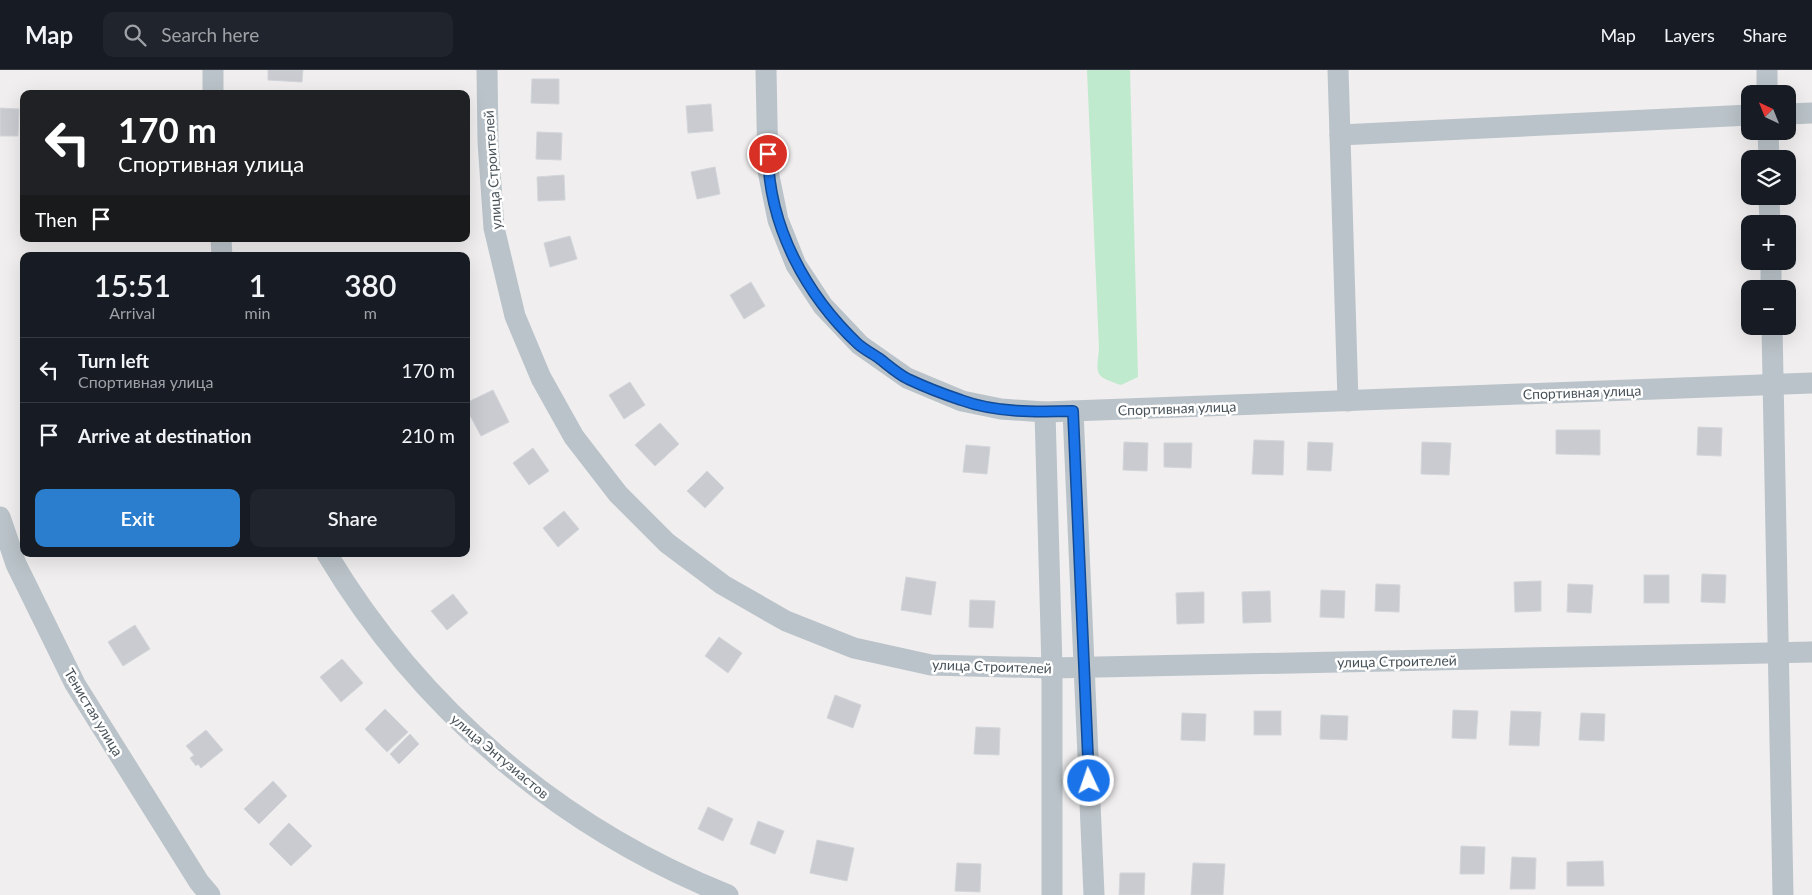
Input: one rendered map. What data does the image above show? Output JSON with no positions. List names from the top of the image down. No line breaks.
{"streets":{"street":["улица Строителей","Спортивная улица","Тенистая улица","улица Энтузиастов"]},"north":"top left","page":{"header":"Map","search":"Search here","nav":["Map","Layers","Share"],"map_buttons":["+","−"],"turn":["170 m","Спортивная улица"],"then":"Then","eta":["15:51","Arrival","1","min","380","m"],"list":[{"name":"Turn left","note":"Спортивная улица","value":"170 m"},{"name":"Arrive at destination","value":"210 m"}],"buttons":["Exit","Share"]}}
